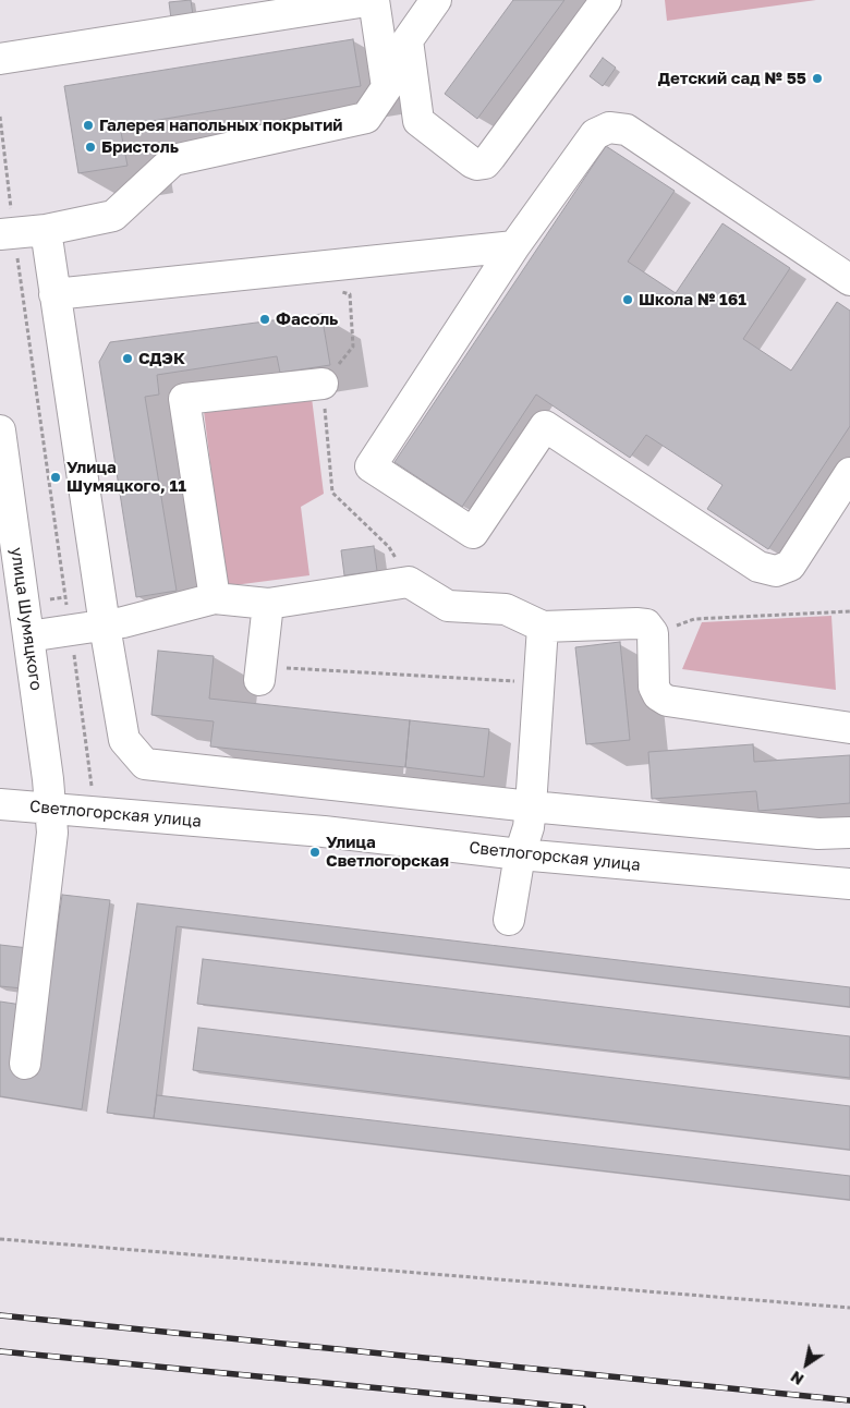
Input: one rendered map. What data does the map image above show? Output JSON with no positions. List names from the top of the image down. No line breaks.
{"streets":{"street":["улица Шумяцкого","Светлогорская улица"]},"crossings":[["улица Шумяцкого","Светлогорская улица"]],"places":["Детский сад № 55","Галерея напольных покрытий","Бристоль","Школа № 161","Фасоль","СДЭК","Улица Шумяцкого, 11","Улица Светлогорская"],"north":"bottom left"}
